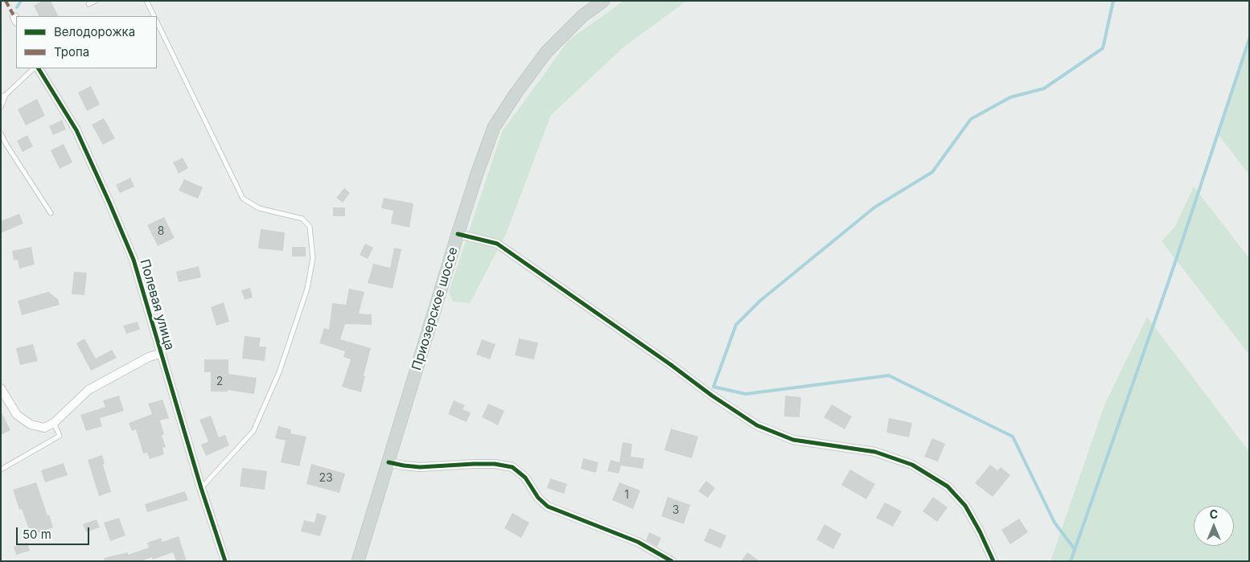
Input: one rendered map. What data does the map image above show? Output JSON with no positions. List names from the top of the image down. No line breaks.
{"streets":{"main road":["Приозерское шоссе"],"street":["Полевая улица"]},"house_numbers":["8","2","23","1","3"],"legend":["Велодорожка","Тропа"],"scale_bar":"50 m","north":"top"}
